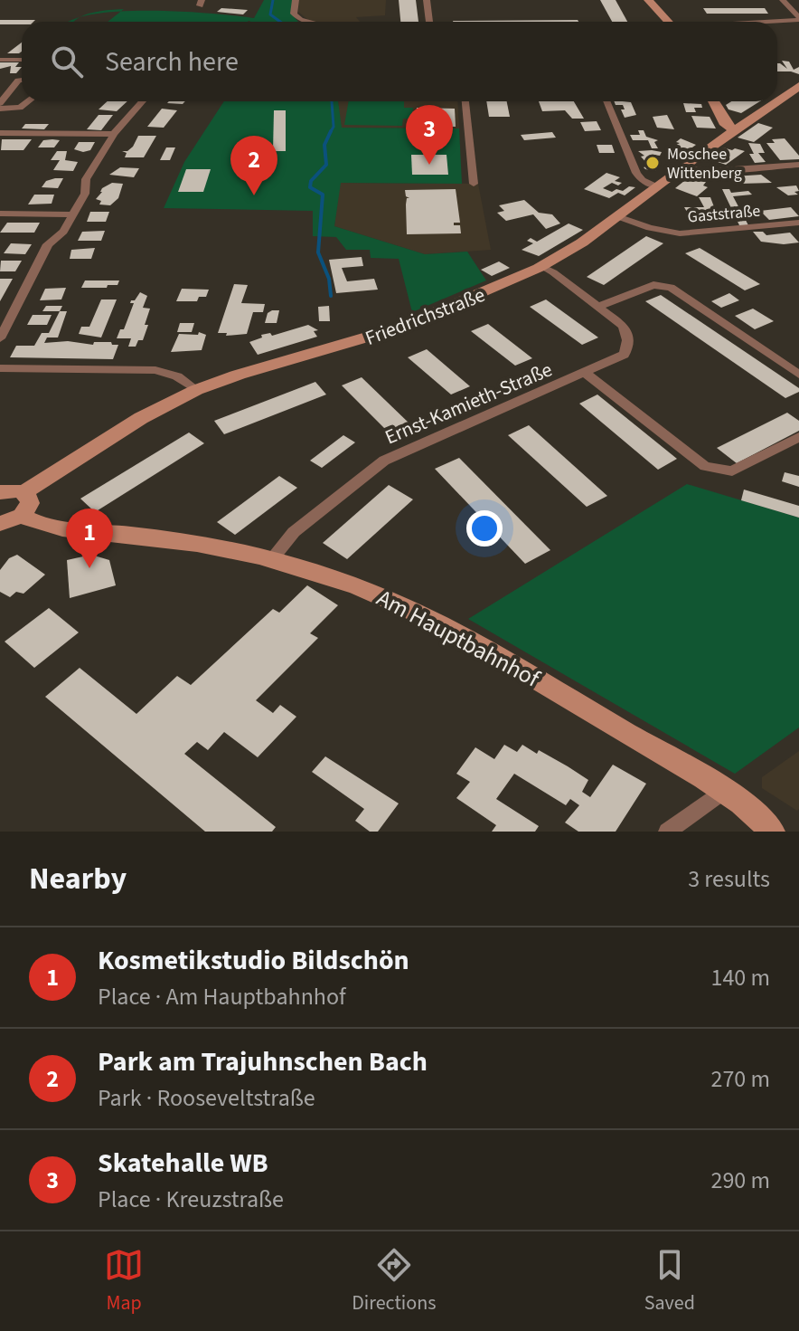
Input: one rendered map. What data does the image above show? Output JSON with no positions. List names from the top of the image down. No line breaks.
{"streets":{"street":["Gaststraße","Friedrichstraße","Ernst-Kamieth-Straße","Am Hauptbahnhof"]},"crossings":[["Gaststraße","Friedrichstraße"],["Friedrichstraße","Ernst-Kamieth-Straße"],["Ernst-Kamieth-Straße","Am Hauptbahnhof"]],"places":["Moschee Wittenberg"],"page":{"search":"Search here","pins":["3","2","1"],"heading":["Nearby","3 results"],"list":[{"mark":"1","name":"Kosmetikstudio Bildschön","note":"Place · Am Hauptbahnhof","value":"140 m"},{"mark":"2","name":"Park am Trajuhnschen Bach","note":"Park · Rooseveltstraße","value":"270 m"},{"mark":"3","name":"Skatehalle WB","note":"Place · Kreuzstraße","value":"290 m"}],"nav":["Map","Directions","Saved"]}}
